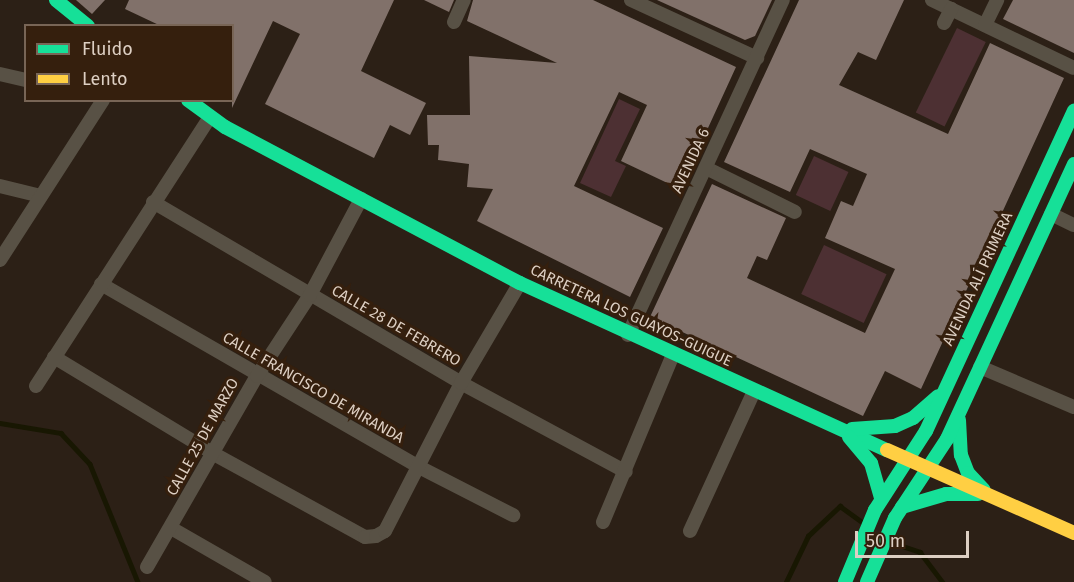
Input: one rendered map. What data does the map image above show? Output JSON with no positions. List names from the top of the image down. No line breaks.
{"streets":{"main road":["AVENIDA ALÍ PRIMERA","CARRETERA LOS GUAYOS-GUIGUE"],"street":["AVENIDA 6","CALLE 28 DE FEBRERO","CALLE FRANCISCO DE MIRANDA","CALLE 25 DE MARZO"]},"crossings":[["AVENIDA 6","CARRETERA LOS GUAYOS-GUIGUE"],["AVENIDA ALÍ PRIMERA","CARRETERA LOS GUAYOS-GUIGUE"],["CARRETERA LOS GUAYOS-GUIGUE","CALLE 25 DE MARZO"],["CALLE 28 DE FEBRERO","CALLE 25 DE MARZO"],["CALLE FRANCISCO DE MIRANDA","CALLE 25 DE MARZO"]],"legend":["Fluido","Lento"],"scale_bar":"50 m"}
